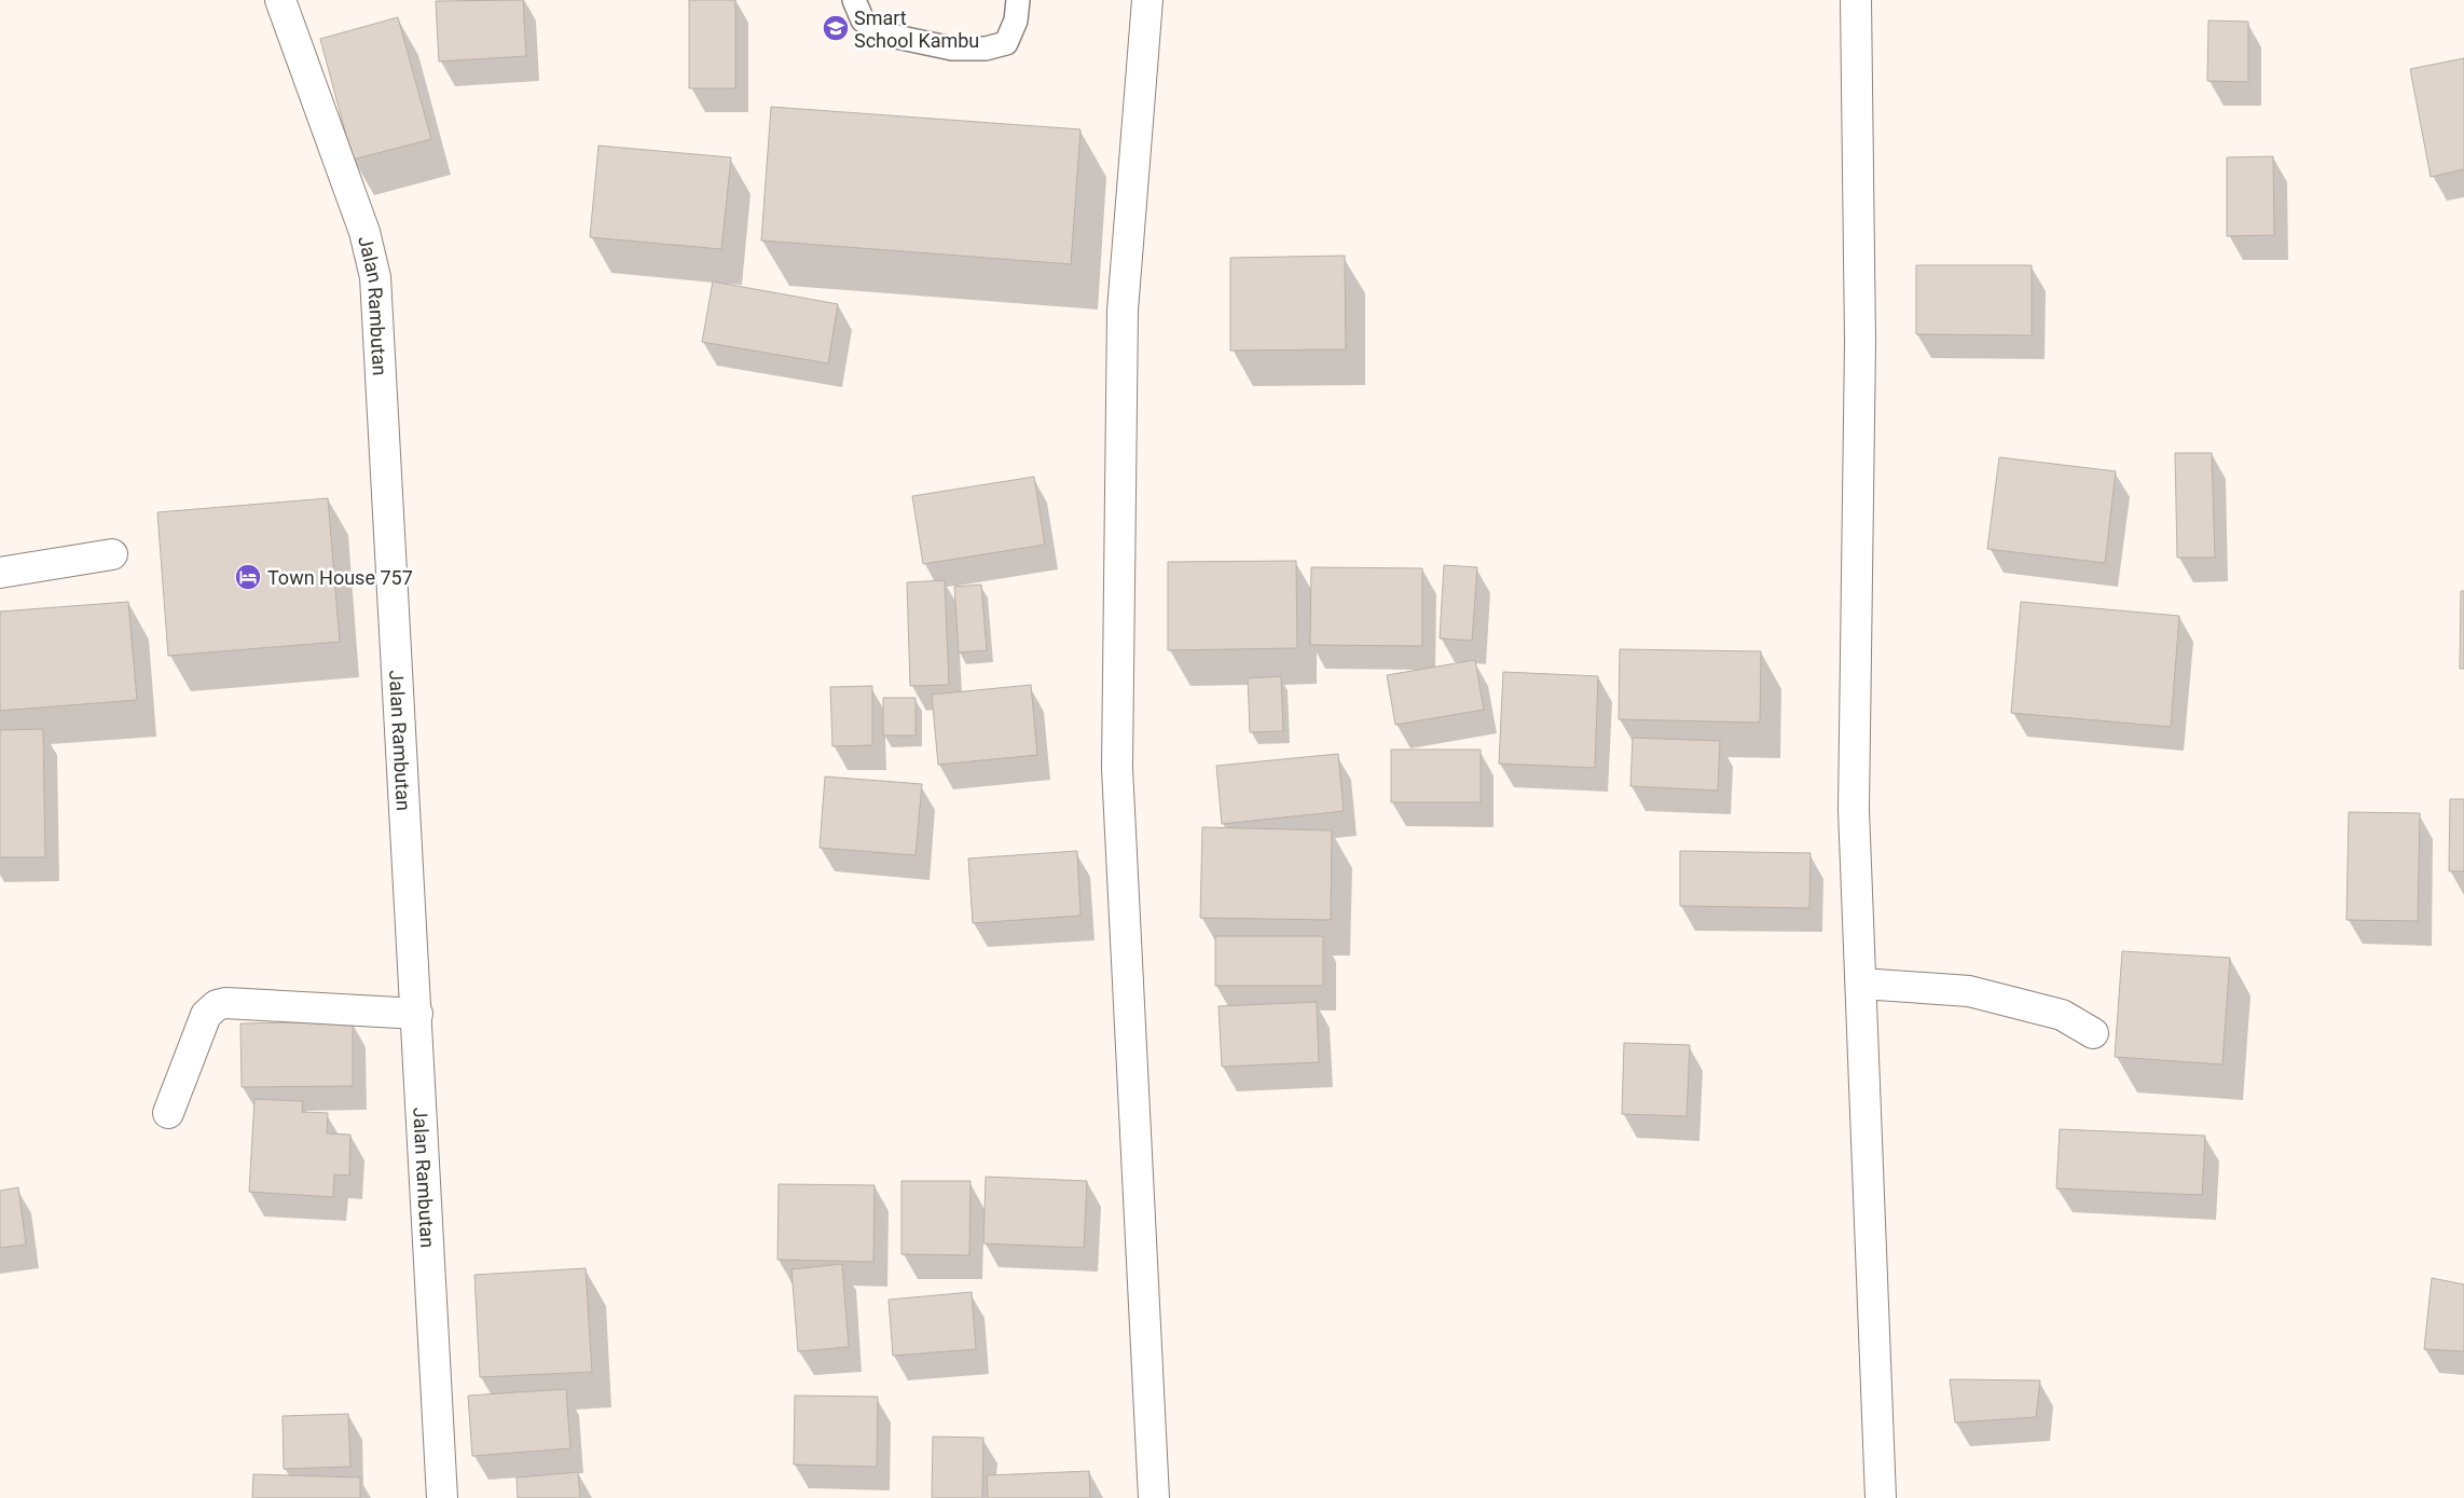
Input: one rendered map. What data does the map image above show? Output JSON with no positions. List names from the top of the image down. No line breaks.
{"streets":{"street":["Jalan Rambutan"]},"places":{"school or university":["Smart School Kambu"],"hotel":["Town House 757"]}}
